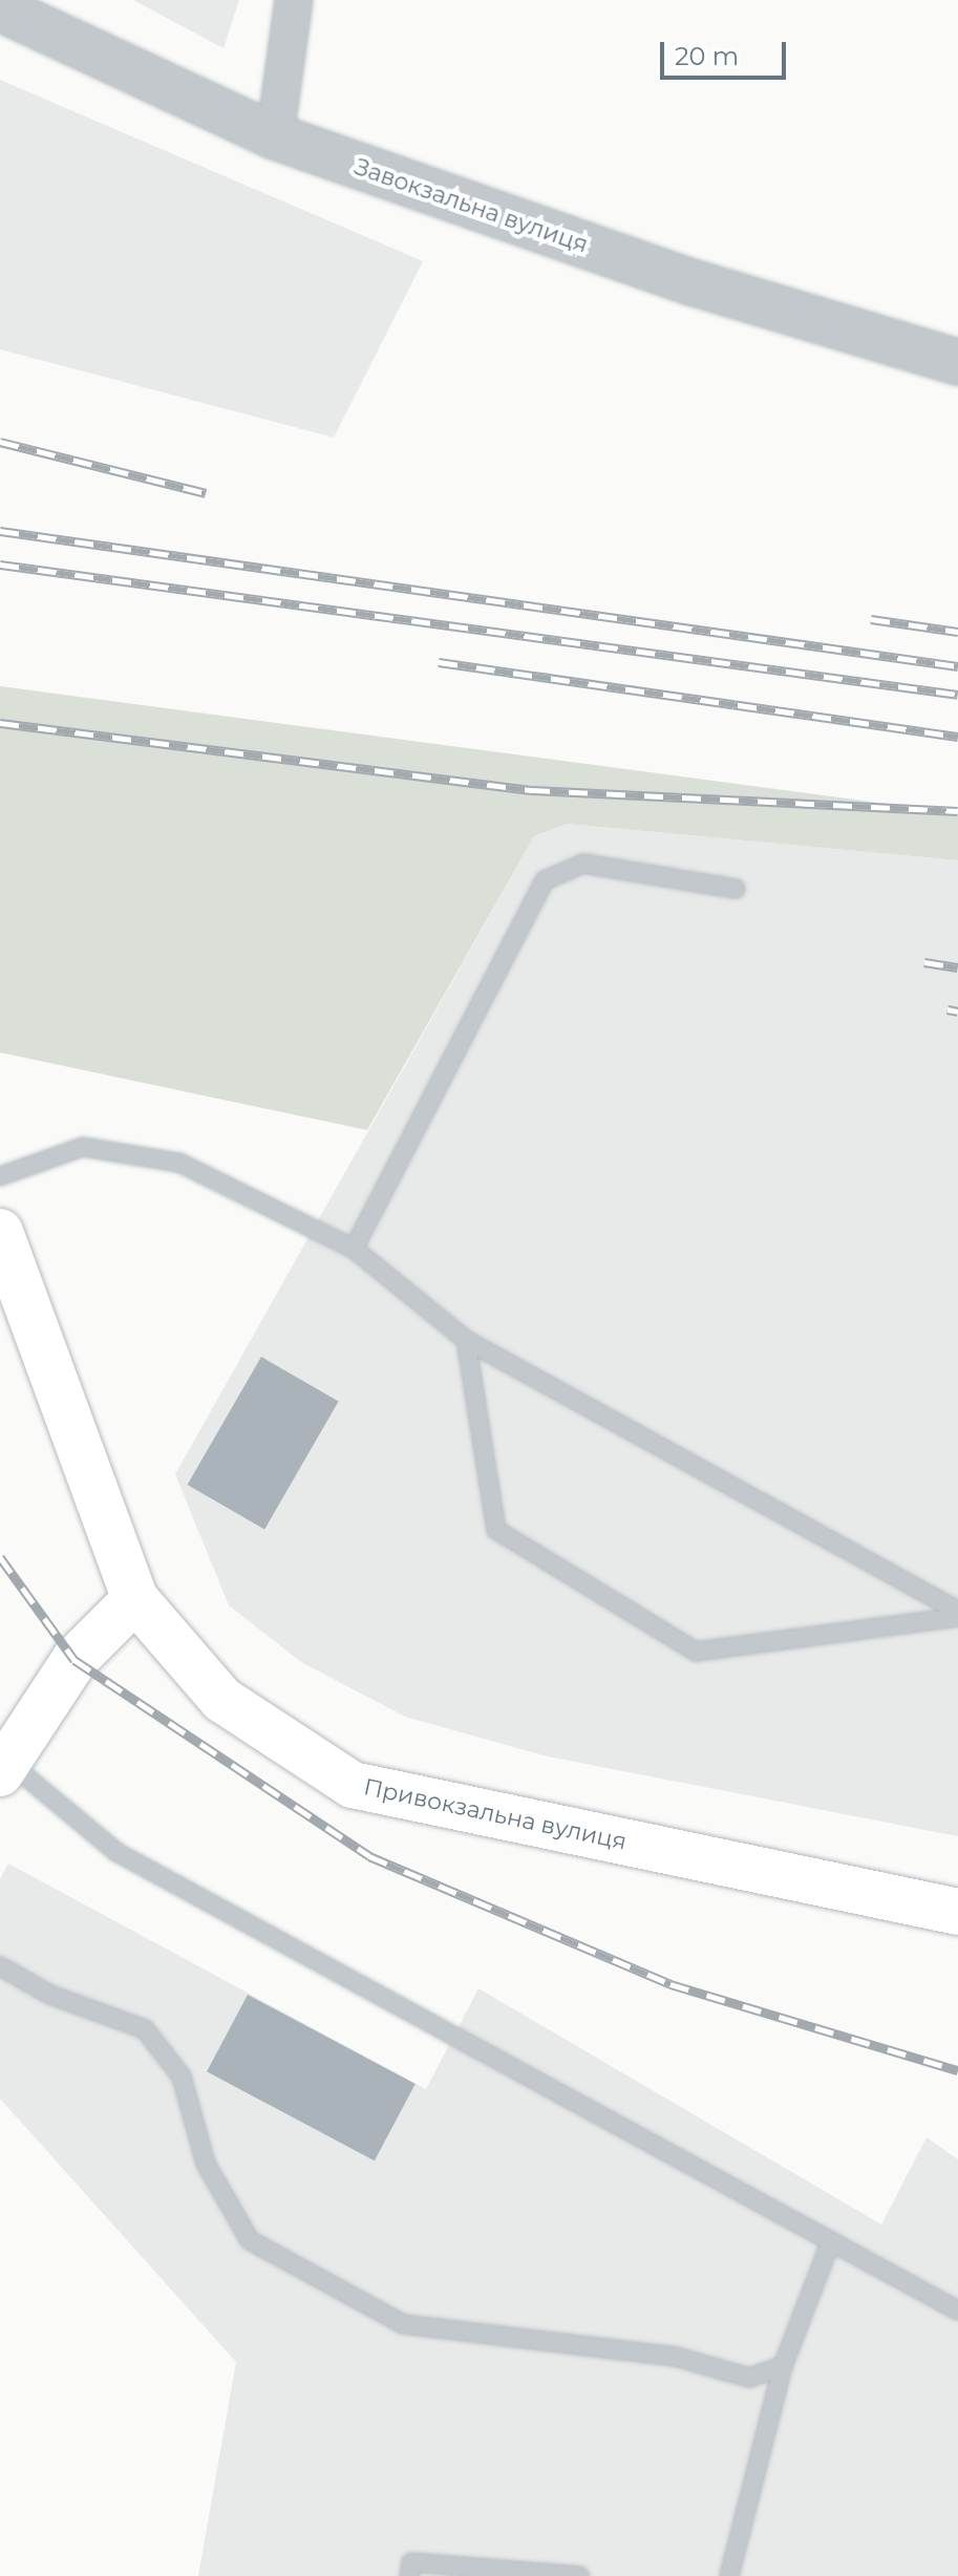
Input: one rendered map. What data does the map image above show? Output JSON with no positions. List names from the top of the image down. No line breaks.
{"streets":{"main road":["Привокзальна вулиця"],"street":["Завокзальна вулиця"]},"scale_bar":"20 m"}
